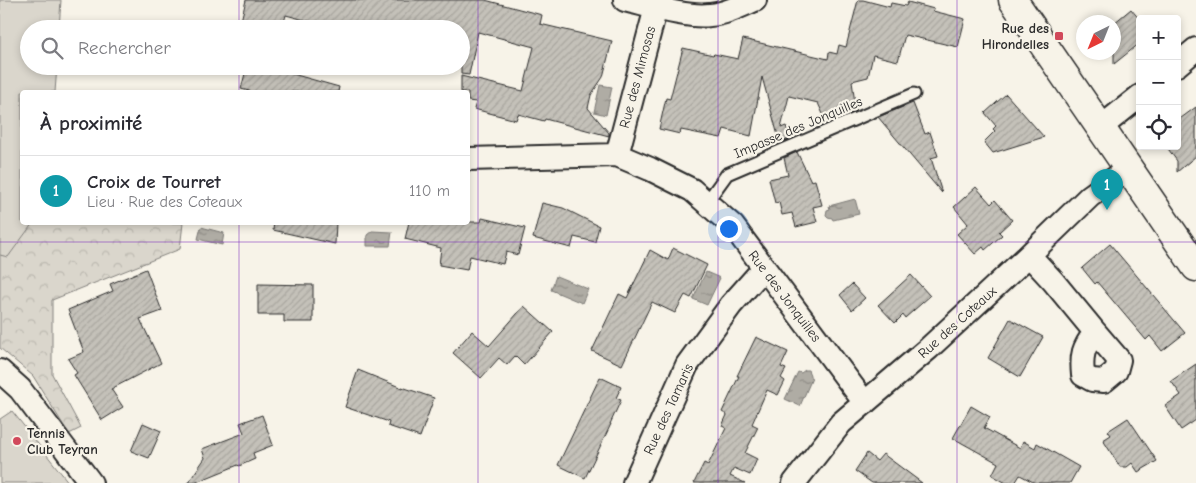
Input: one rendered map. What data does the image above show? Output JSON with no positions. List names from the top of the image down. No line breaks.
{"streets":{"street":["Rue des Mimosas","Rue des Jonquilles","Rue des Coteaux","Rue des Tamaris"],"lane":["Impasse des Jonquilles"]},"crossings":[["Rue des Mimosas","Rue des Jonquilles"],["Impasse des Jonquilles","Rue des Jonquilles"],["Rue des Jonquilles","Rue des Coteaux"],["Rue des Jonquilles","Rue des Tamaris"]],"places":{"transit":["Rue des Hirondelles"],"other":["Tennis Club Teyran"]},"north":"bottom left","page":{"map_buttons":["+","−"],"search":"Rechercher","heading":"À proximité","list":[{"mark":"1","name":"Croix de Tourret","note":"Lieu · Rue des Coteaux","value":"110 m"}],"pins":"1"}}
